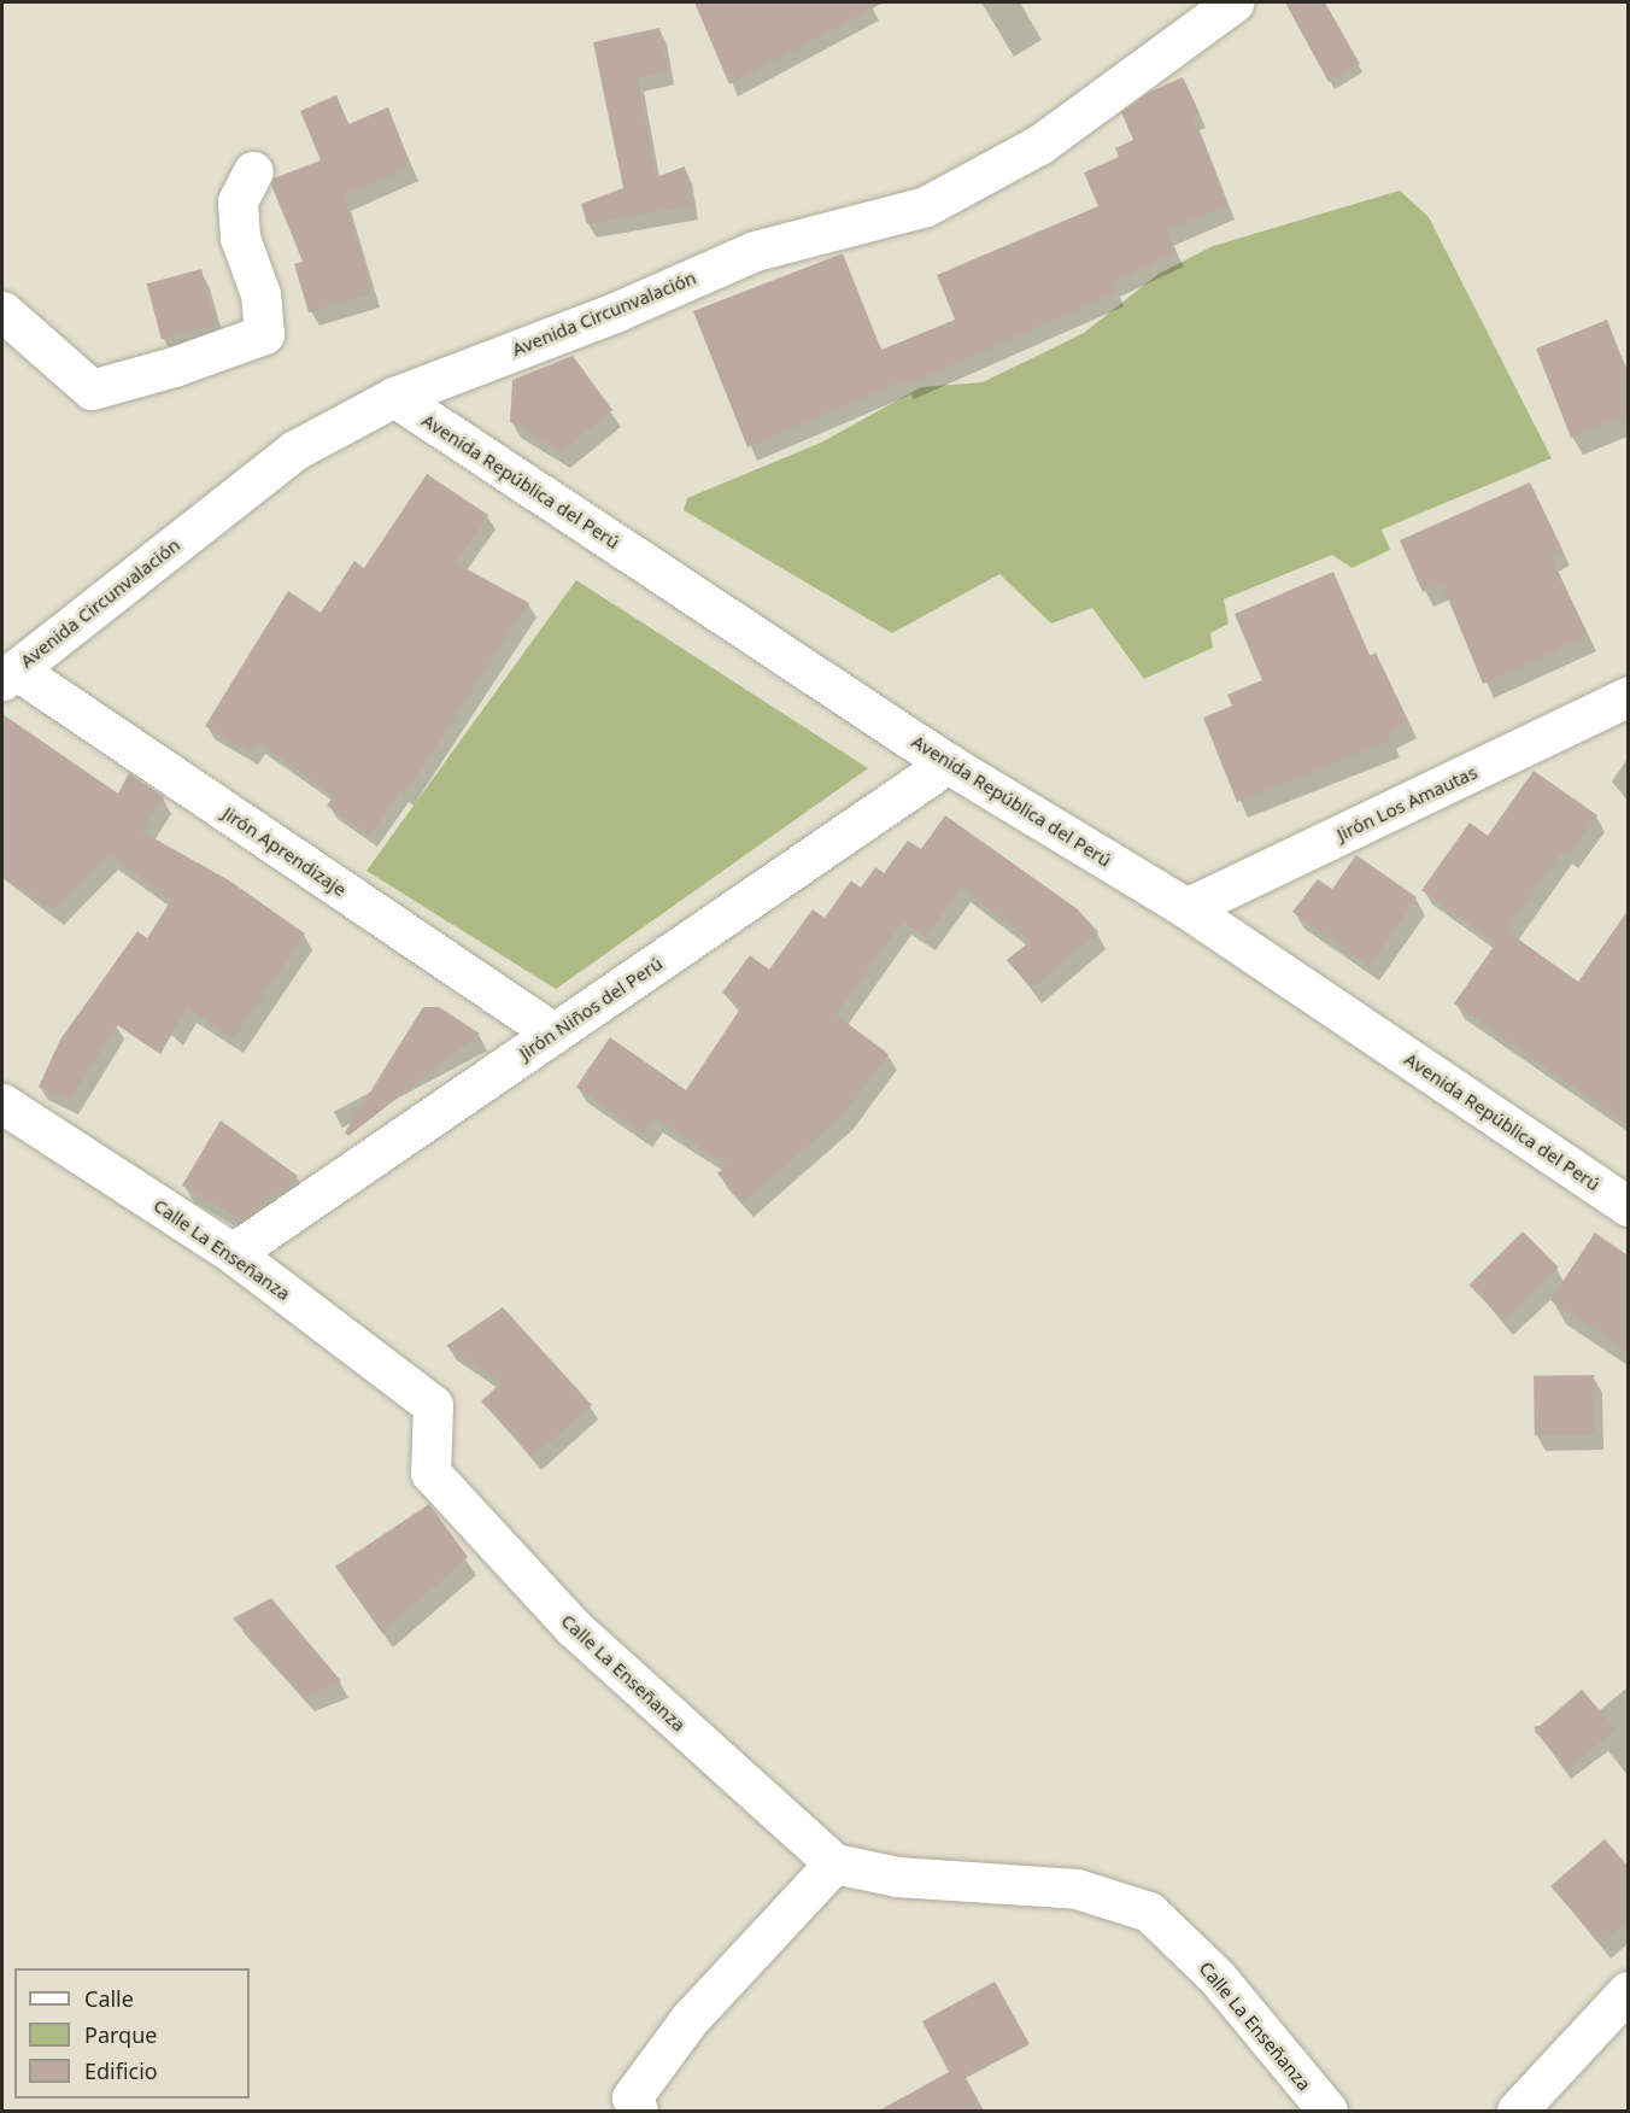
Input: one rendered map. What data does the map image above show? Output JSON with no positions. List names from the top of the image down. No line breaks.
{"streets":{"street":["Avenida Circunvalación","Avenida República del Perú","Jirón Los Amautas","Jirón Aprendizaje","Jirón Niños del Perú","Calle La Enseñanza"]},"crossings":[["Avenida Circunvalación","Avenida República del Perú"],["Avenida Circunvalación","Jirón Aprendizaje"],["Avenida República del Perú","Jirón Los Amautas"],["Avenida República del Perú","Jirón Niños del Perú"],["Jirón Aprendizaje","Jirón Niños del Perú"],["Jirón Niños del Perú","Calle La Enseñanza"]],"legend":["Calle","Parque","Edificio"]}
